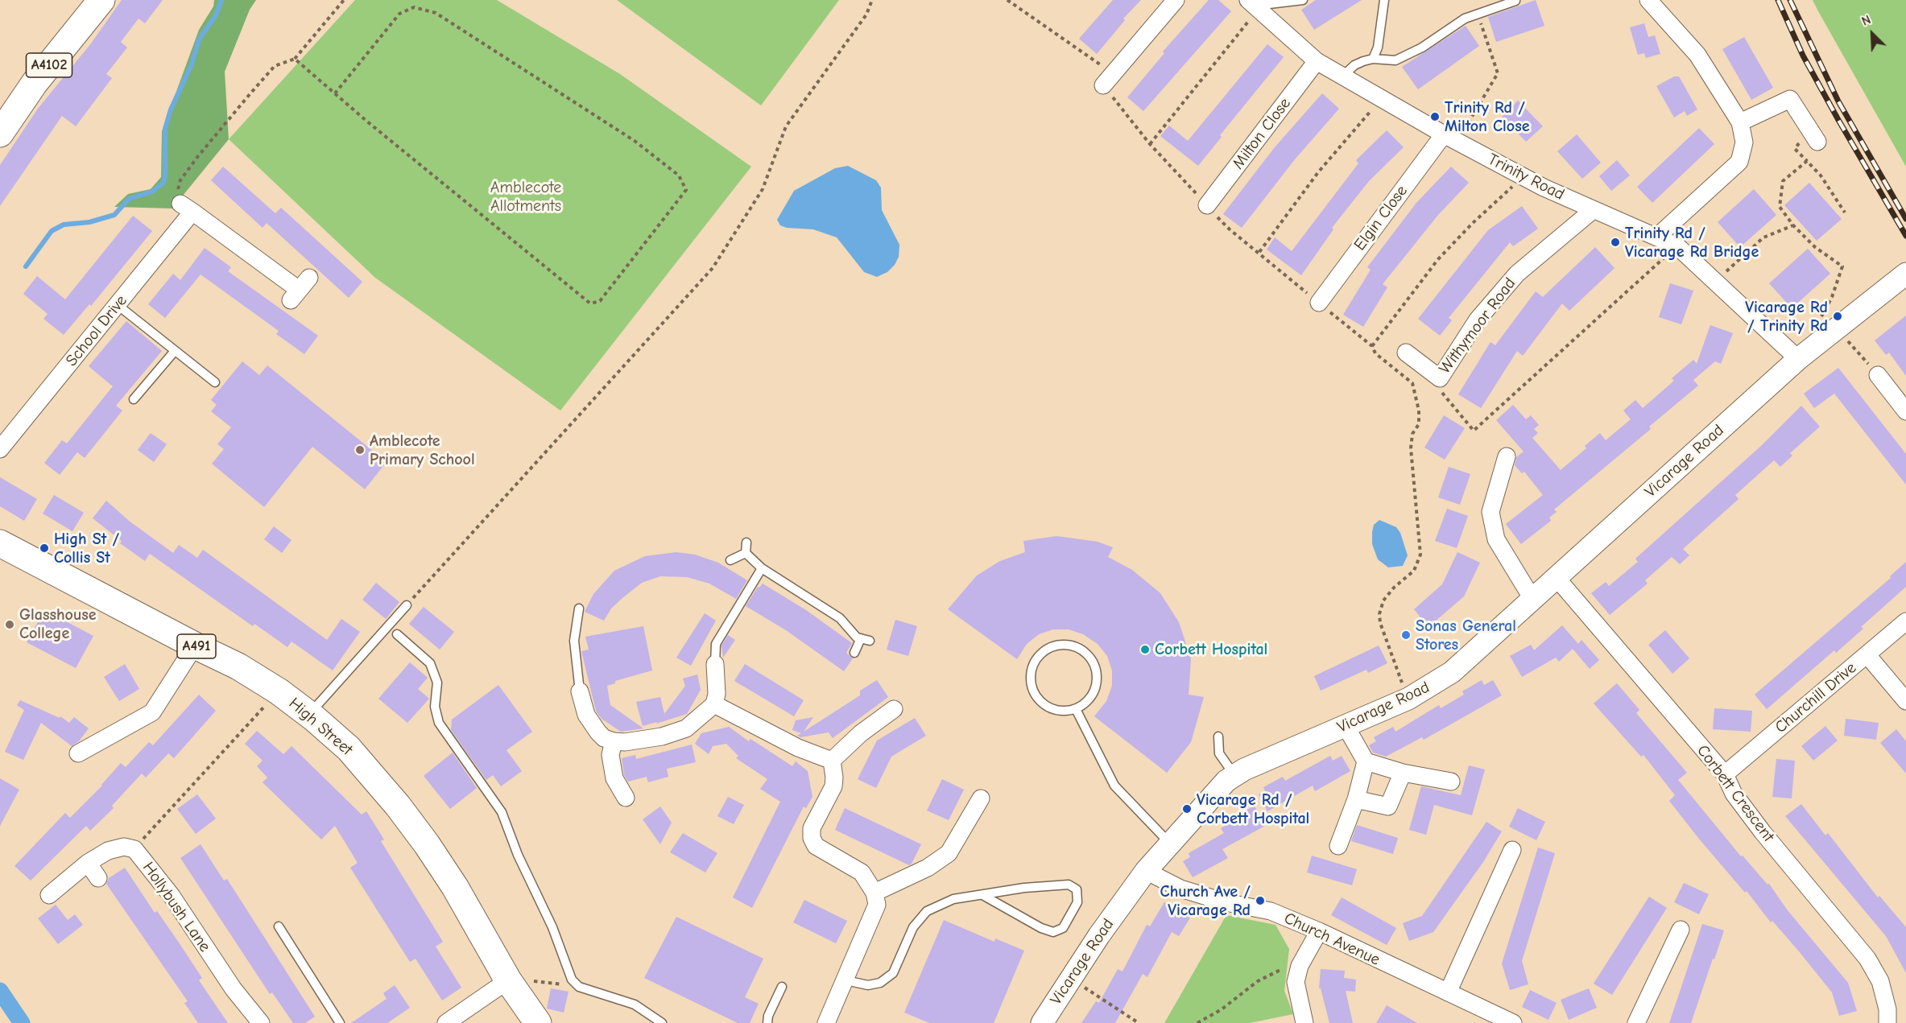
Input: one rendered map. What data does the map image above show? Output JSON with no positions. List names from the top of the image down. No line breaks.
{"streets":{"main road":["A4102","A491","High Street"],"street":["Milton Close","Trinity Road","Elgin Close","Withymoor Road","School Drive","Vicarage Road","Churchill Drive","Corbett Crescent","Hollybush Lane","Church Avenue"]},"crossings":[["Milton Close","Trinity Road"],["Trinity Road","Elgin Close"],["Trinity Road","Withymoor Road"],["Trinity Road","Vicarage Road"],["Vicarage Road","Corbett Crescent"],["Vicarage Road","Church Avenue"],["Churchill Drive","Corbett Crescent"]],"parks":["Amblecote Allotments"],"places":["Trinity Rd / Milton Close","Trinity Rd / Vicarage Rd Bridge","Vicarage Rd / Trinity Rd","Amblecote Primary School","High St / Collis St","Glasshouse College","Sonas General Stores","Corbett Hospital","Vicarage Rd / Corbett Hospital","Church Ave / Vicarage Rd"],"north":"top left"}
